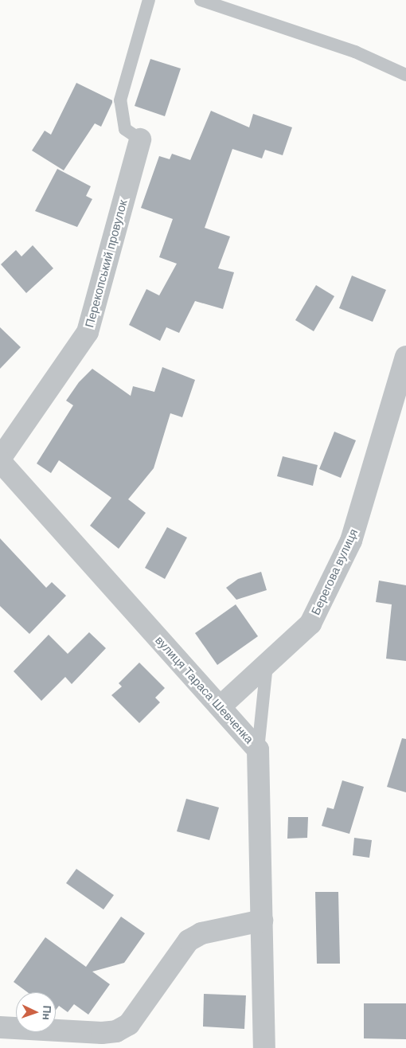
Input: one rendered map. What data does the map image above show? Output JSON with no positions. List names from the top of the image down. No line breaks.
{"streets":{"street":["Перекопський провулок","Берегова вулиця","вулиця Тараса Шевченка"]},"crossings":[["Перекопський провулок","вулиця Тараса Шевченка"],["Берегова вулиця","вулиця Тараса Шевченка"]],"north":"right"}
